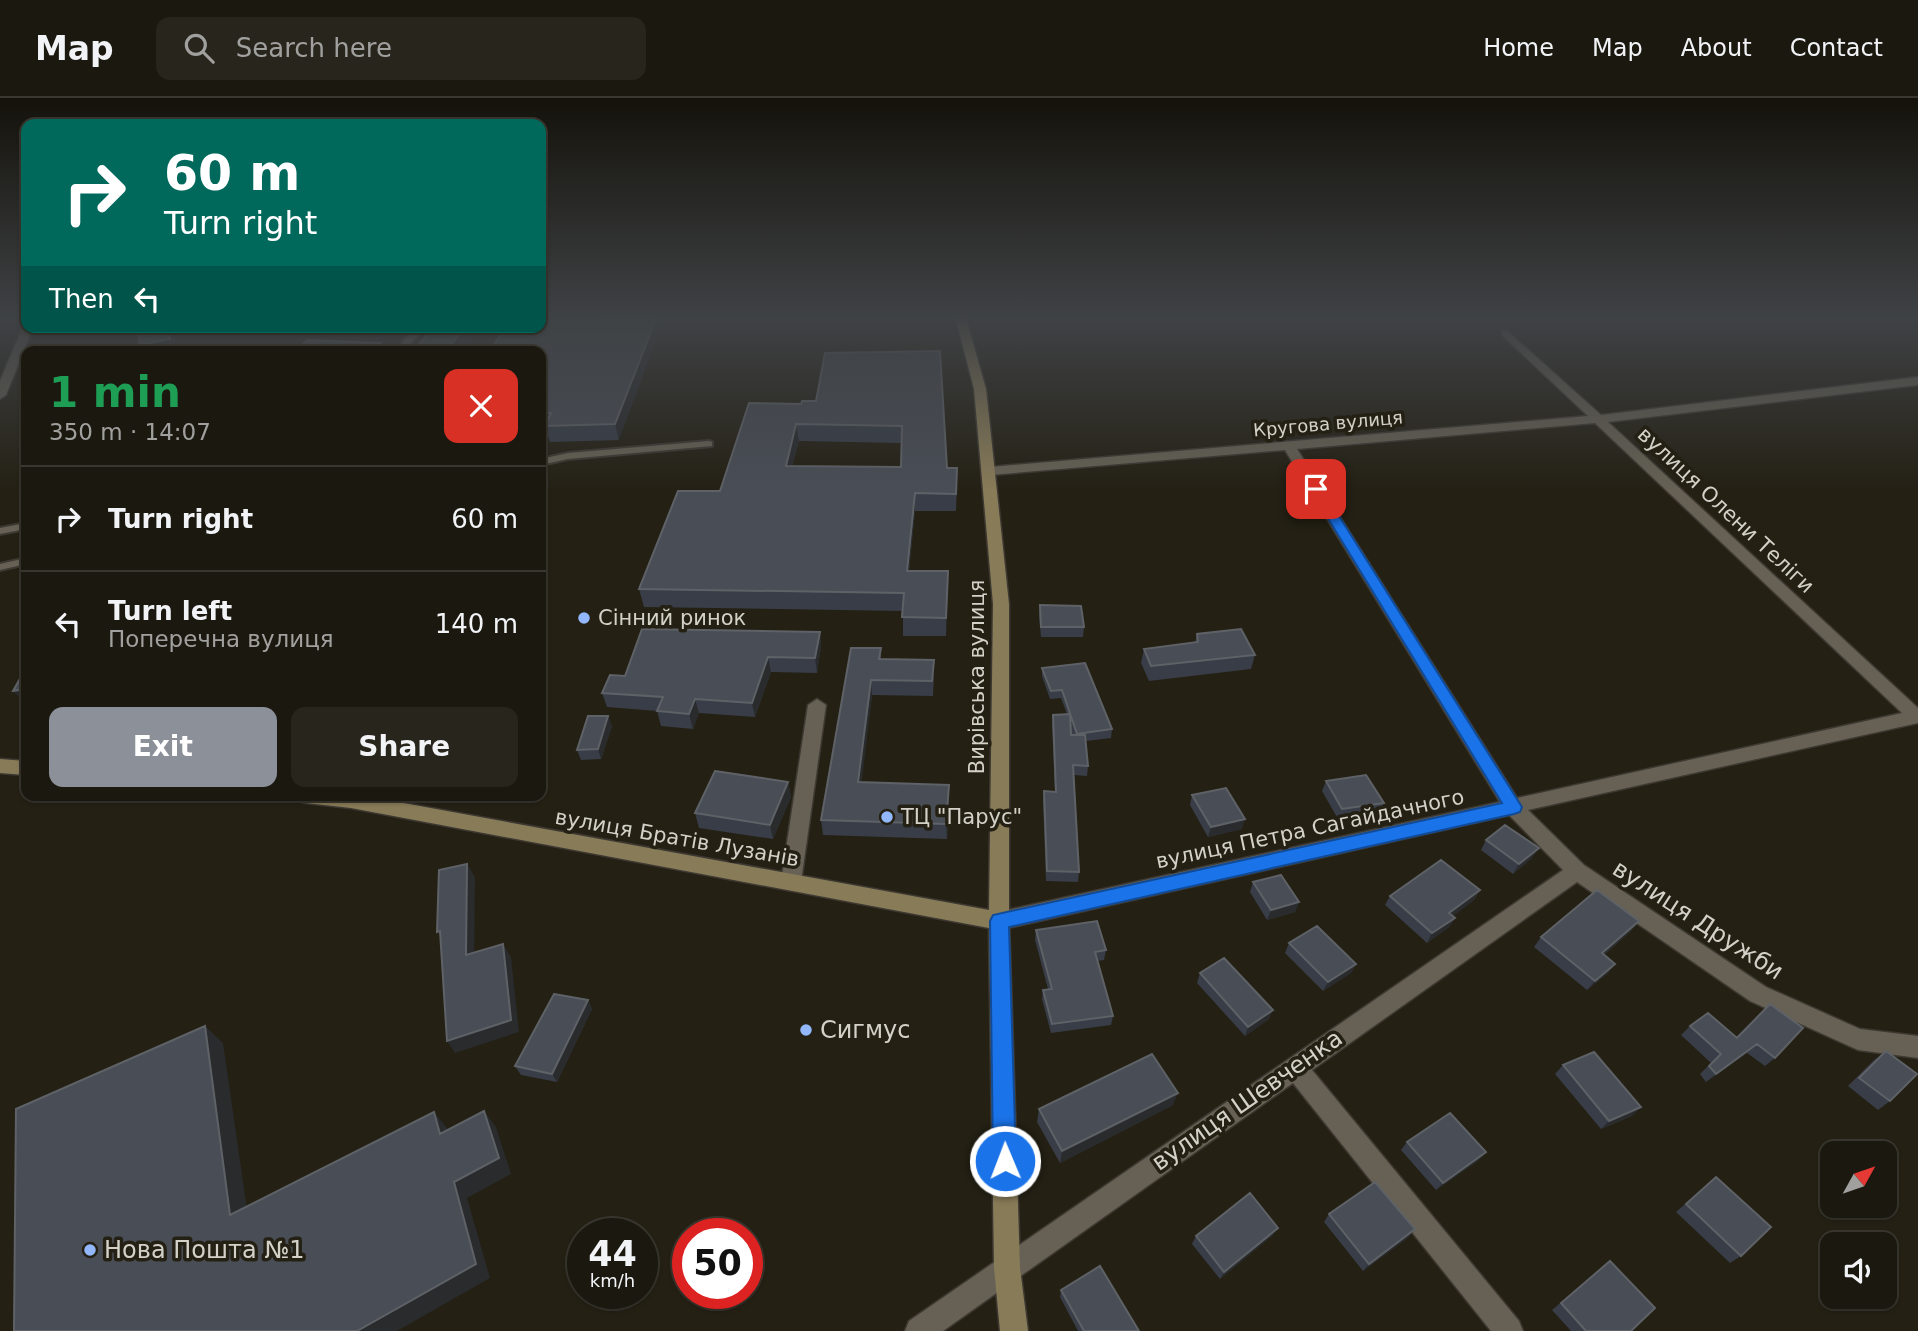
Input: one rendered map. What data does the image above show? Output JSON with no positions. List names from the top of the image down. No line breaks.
{"streets":{"main road":["Вирівська вулиця","вулиця Братів Лузанів"],"street":["Кругова вулиця","вулиця Олени Теліги","вулиця Петра Сагайдачного","вулиця Дружби","вулиця Шевченка"]},"crossings":[["Кругова вулиця","вулиця Олени Теліги"],["Кругова вулиця","Вирівська вулиця"],["Кругова вулиця","вулиця Дружби"],["вулиця Олени Теліги","вулиця Петра Сагайдачного"],["Вирівська вулиця","вулиця Петра Сагайдачного"],["Вирівська вулиця","вулиця Братів Лузанів"],["Вирівська вулиця","вулиця Шевченка"],["вулиця Петра Сагайдачного","вулиця Братів Лузанів"],["вулиця Петра Сагайдачного","вулиця Дружби"],["вулиця Дружби","вулиця Шевченка"]],"places":["Сінний ринок","ТЦ \"Парус\"","Сигмус","Нова Пошта №1"],"north":"top right","page":{"header":"Map","search":"Search here","nav":["Home","Map","About","Contact"],"turn":["60 m","Turn right"],"then":"Then","heading":["1 min","350 m · 14:07"],"list":[{"name":"Turn right","value":"60 m"},{"name":"Turn left","note":"Поперечна вулиця","value":"140 m"}],"buttons":["Exit","Share"],"speed":"44 km/h","limit":"50"}}
